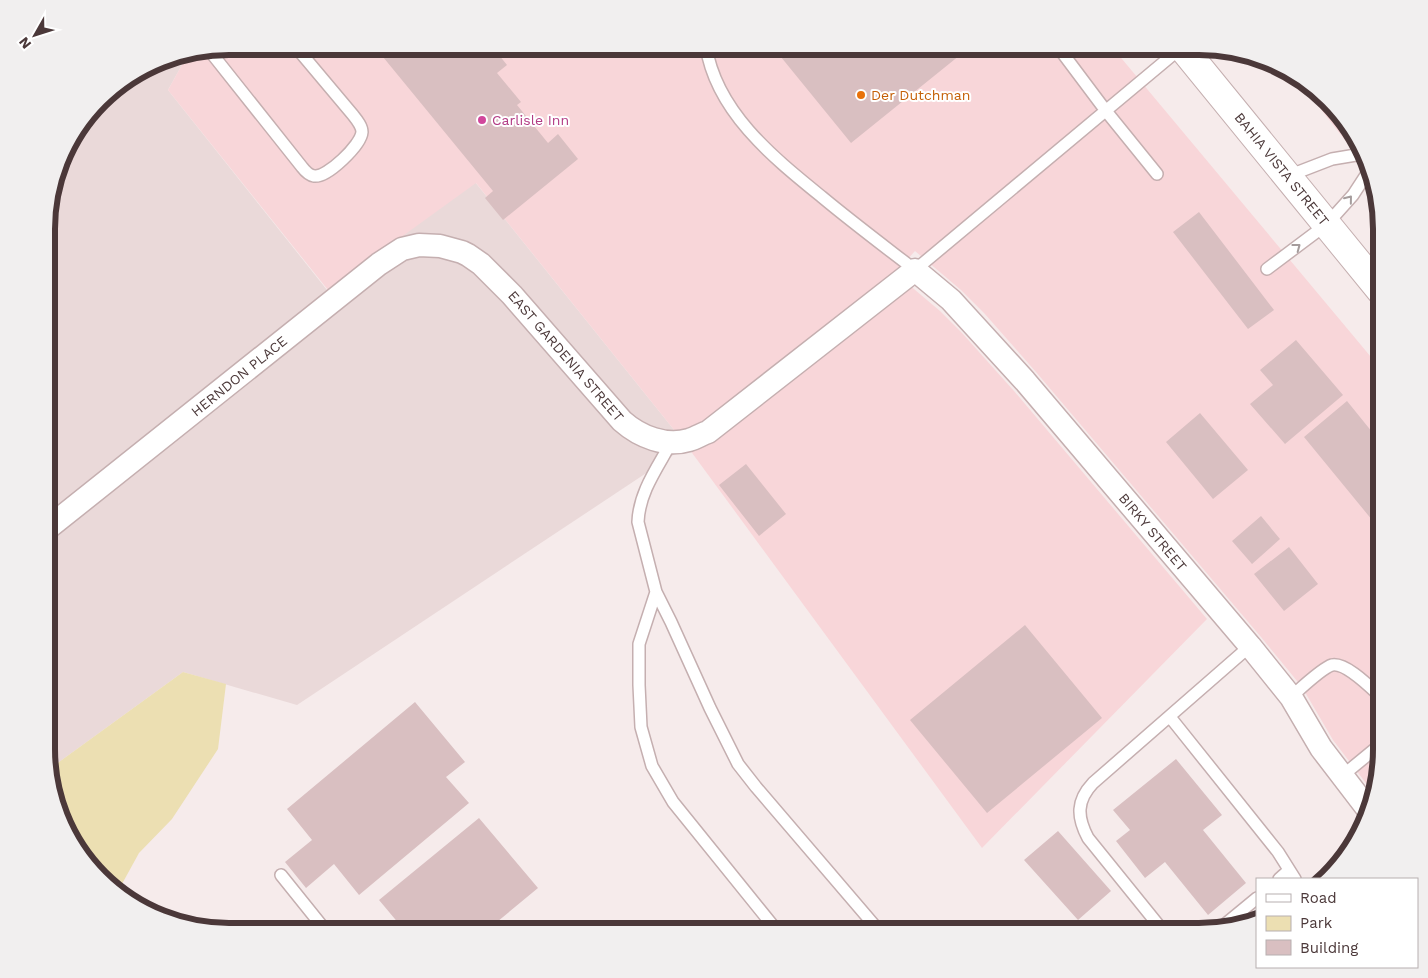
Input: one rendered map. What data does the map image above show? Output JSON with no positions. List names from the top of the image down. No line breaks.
{"streets":{"street":["BAHIA VISTA STREET","EAST GARDENIA STREET","HERNDON PLACE","BIRKY STREET"]},"crossings":[["EAST GARDENIA STREET","HERNDON PLACE"],["EAST GARDENIA STREET","BIRKY STREET"]],"places":["Der Dutchman","Carlisle Inn"],"legend":["Road","Park","Building"],"north":"bottom left"}
